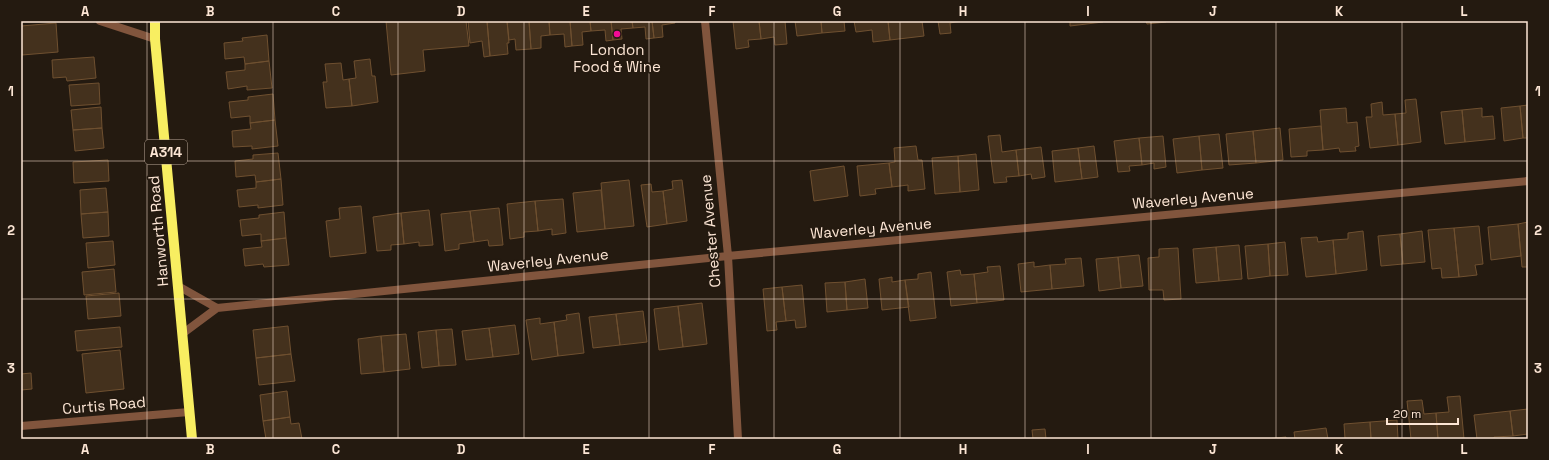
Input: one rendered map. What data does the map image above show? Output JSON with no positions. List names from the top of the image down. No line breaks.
{"streets":{"main road":["A314","Hanworth Road"],"street":["Waverley Avenue","Chester Avenue","Curtis Road"]},"crossings":[["Waverley Avenue","Chester Avenue"],["Hanworth Road","Curtis Road"]],"places":["London Food & Wine"],"scale_bar":"20 m","grid":{"columns":["A","B","C","D","E","F","G","H","I","J","K","L"],"rows":["1","2","3"]}}
